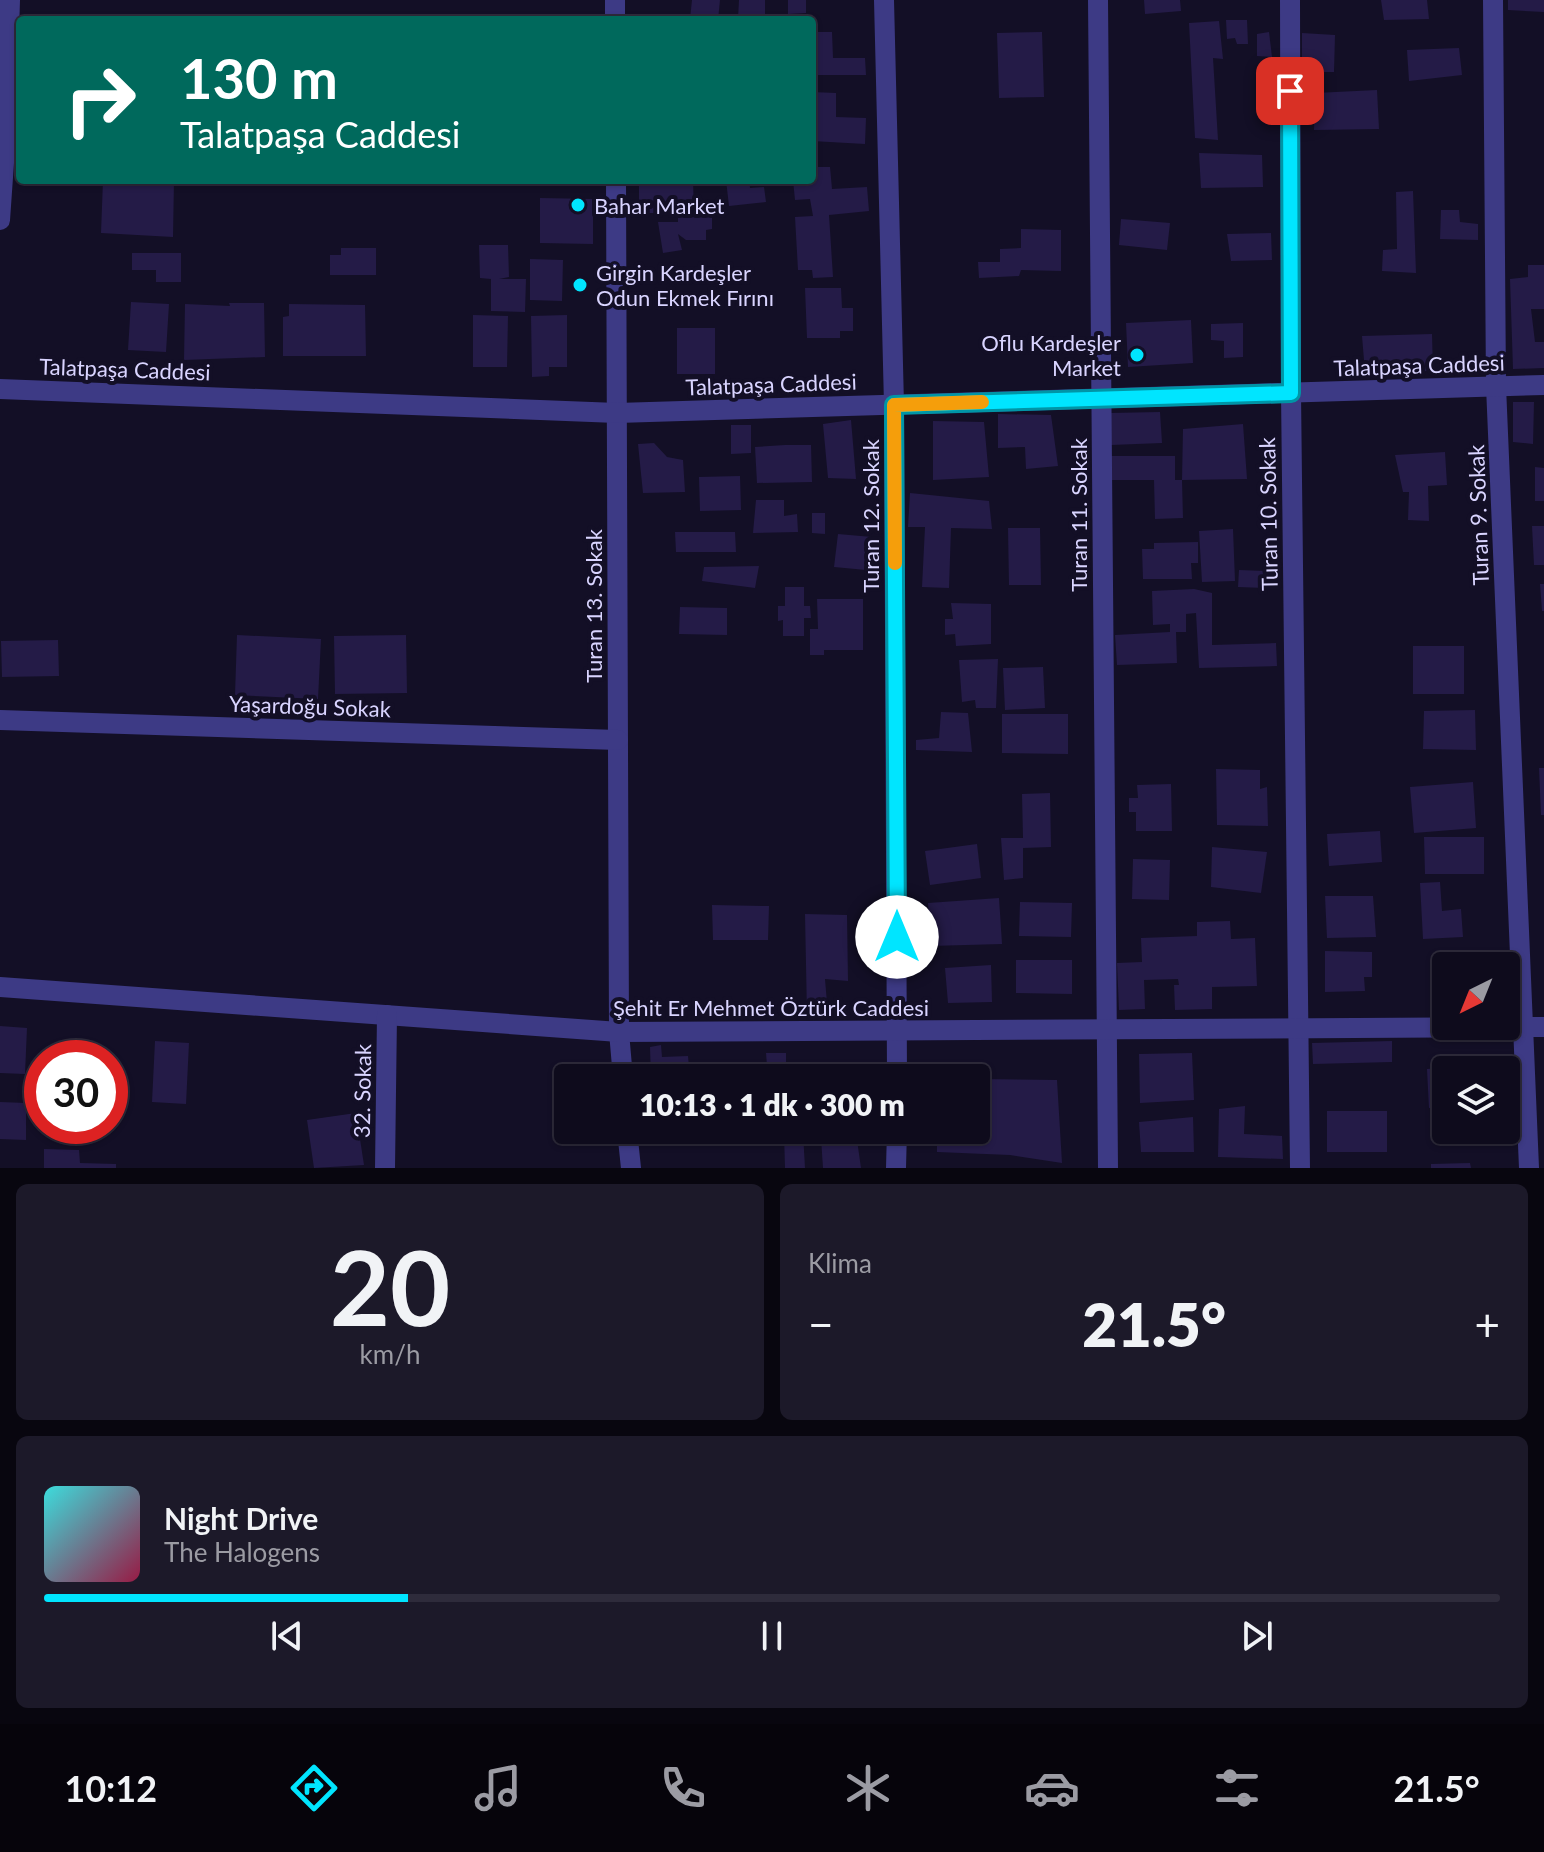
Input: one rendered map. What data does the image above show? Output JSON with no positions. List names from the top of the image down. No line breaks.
{"streets":{"street":["Talatpaşa Caddesi","Turan 10. Sokak","Turan 11. Sokak","Turan 9. Sokak","Turan 12. Sokak","Turan 13. Sokak","Yaşardoğu Sokak","Şehit Er Mehmet Öztürk Caddesi","32. Sokak"]},"crossings":[["Talatpaşa Caddesi","Turan 10. Sokak"],["Talatpaşa Caddesi","Turan 11. Sokak"],["Talatpaşa Caddesi","Turan 9. Sokak"],["Talatpaşa Caddesi","Turan 12. Sokak"],["Talatpaşa Caddesi","Turan 13. Sokak"],["Turan 10. Sokak","Şehit Er Mehmet Öztürk Caddesi"],["Turan 11. Sokak","Şehit Er Mehmet Öztürk Caddesi"],["Turan 9. Sokak","Şehit Er Mehmet Öztürk Caddesi"],["Turan 12. Sokak","Şehit Er Mehmet Öztürk Caddesi"],["Turan 13. Sokak","Yaşardoğu Sokak"],["Turan 13. Sokak","Şehit Er Mehmet Öztürk Caddesi"],["Şehit Er Mehmet Öztürk Caddesi","32. Sokak"]],"places":["Bahar Market","Girgin Kardeşler Odun Ekmek Fırını","Oflu Kardeşler Market"],"north":"bottom left","page":{"turn":["130 m","Talatpaşa Caddesi"],"limit":"30","trip":"10:13 · 1 dk · 300 m","tile":[["20","km/h"],"Klima"],"heat":["−","21.5°","+"],"song":["Night Drive","The Halogens"],"tabs":["10:12","21.5°"]}}
